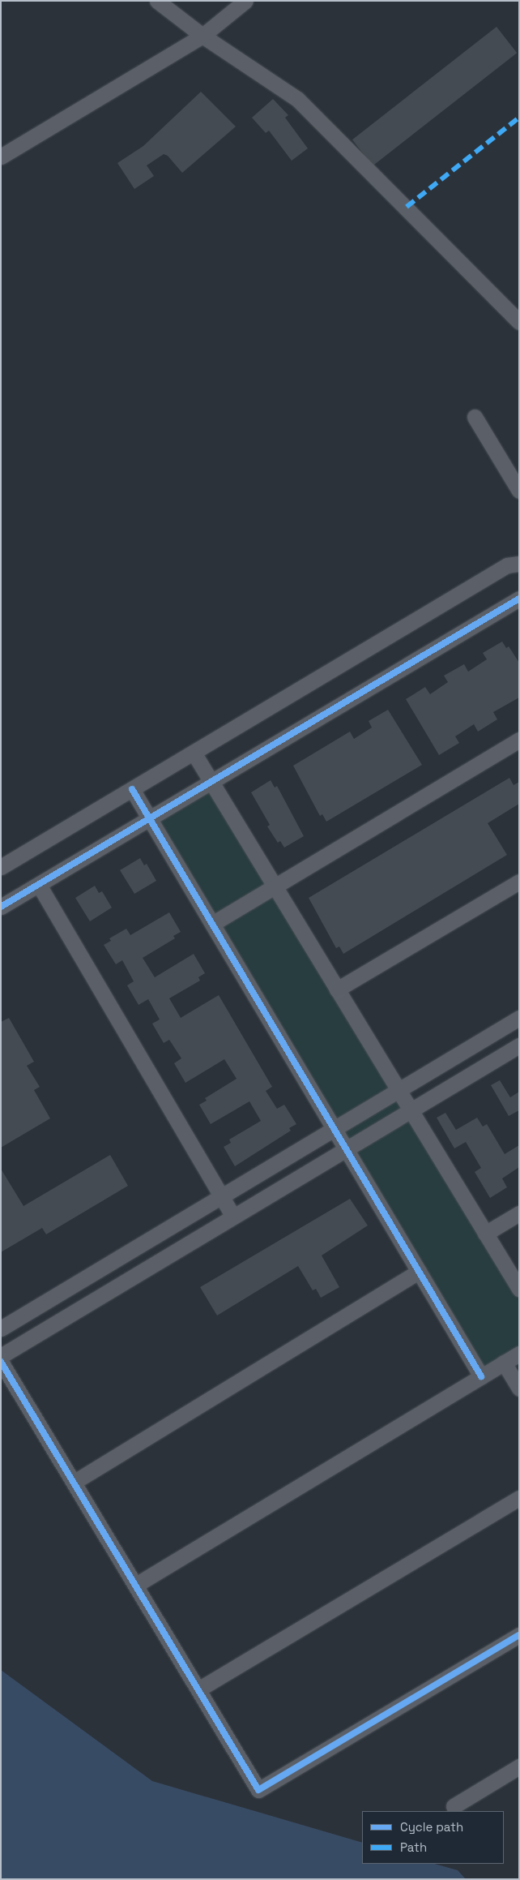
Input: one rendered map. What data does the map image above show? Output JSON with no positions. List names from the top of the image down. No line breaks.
{"legend":["Cycle path","Path"]}
